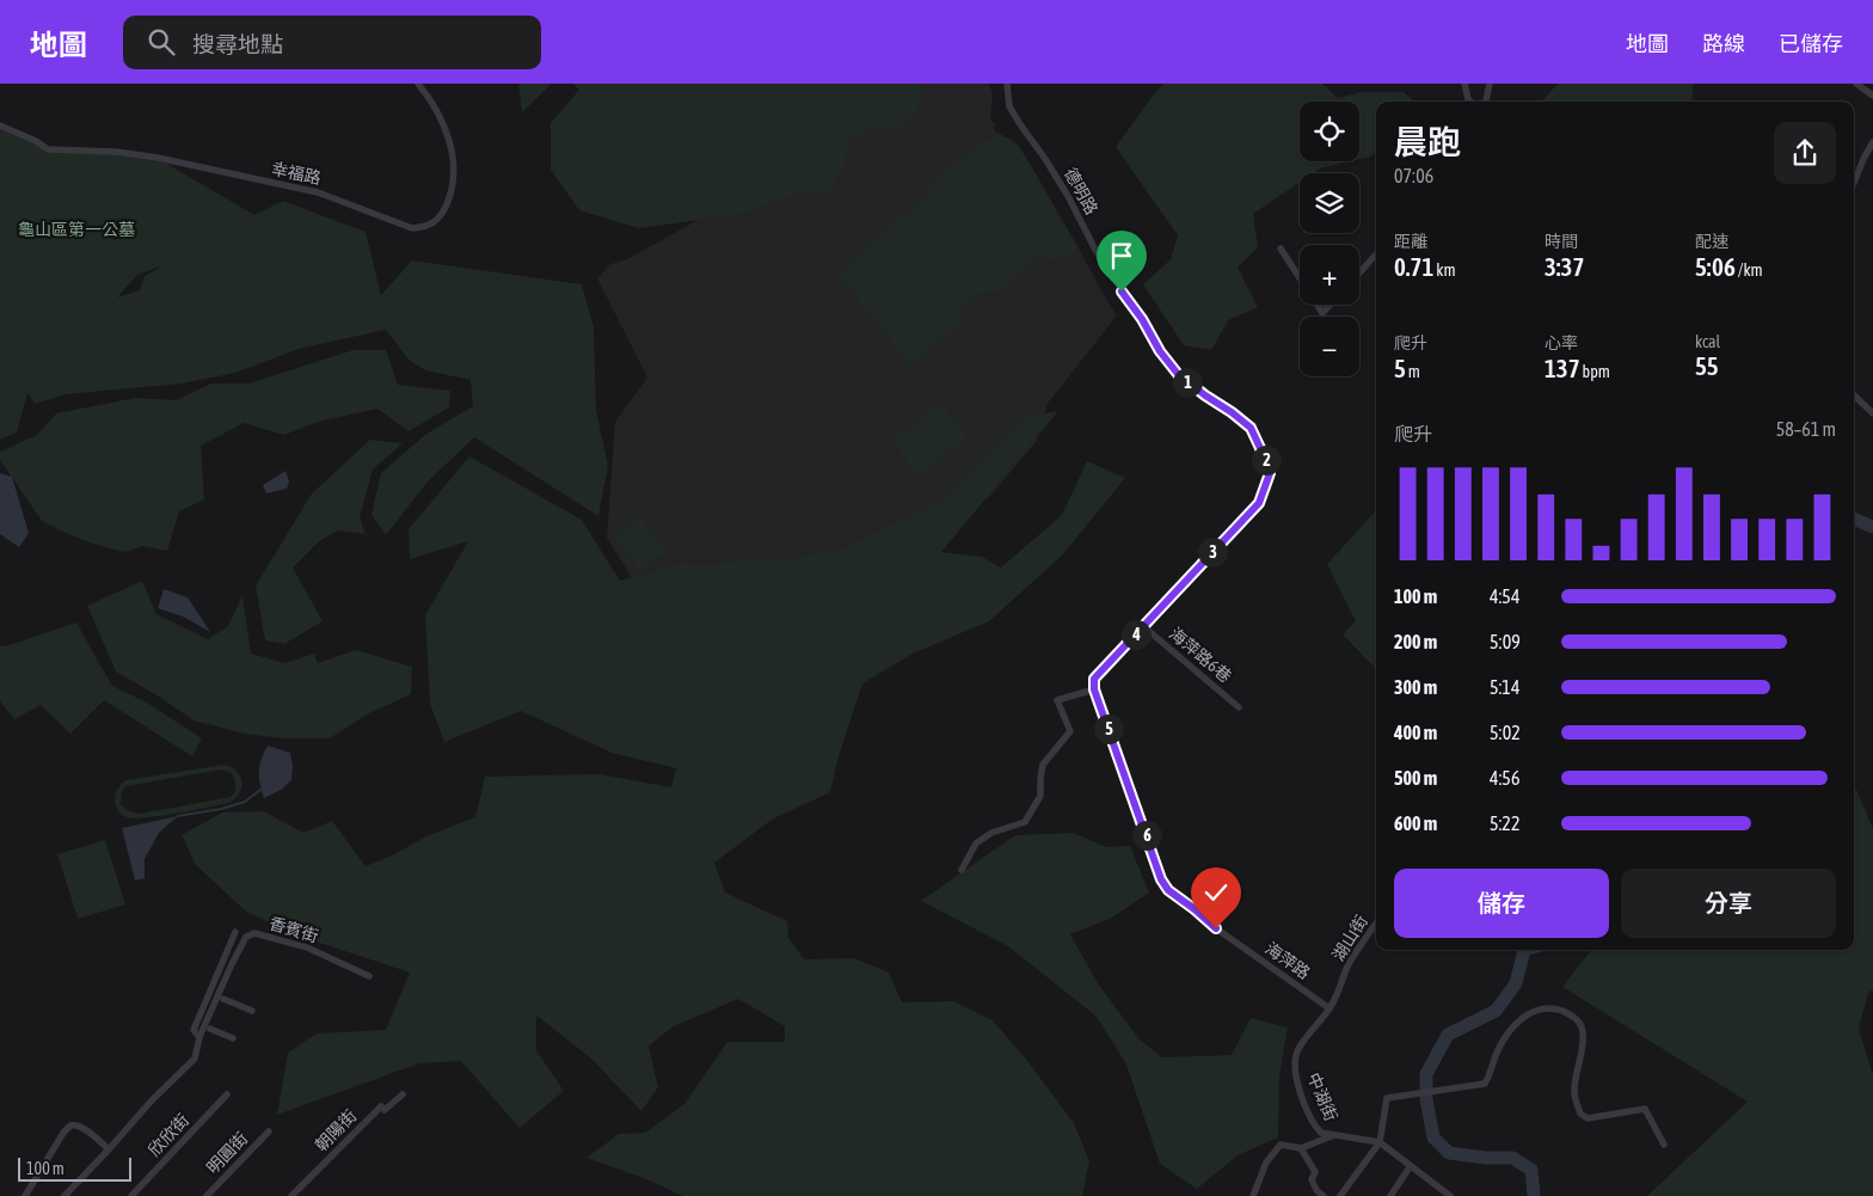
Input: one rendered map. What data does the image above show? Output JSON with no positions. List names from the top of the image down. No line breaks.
{"streets":{"street":["幸福路","德明路","海萍路6巷","香賓街","湖山街","海萍路","中湖街","朝陽街","欣欣街","明圓街"]},"crossings":[["德明路","海萍路6巷"],["湖山街","海萍路"],["湖山街","中湖街"],["海萍路","中湖街"]],"parks":["龜山區第一公墓"],"scale_bar":"100 m","page":{"header":"地圖","search":"搜尋地點","nav":["地圖","路線","已儲存"],"map_buttons":["+","−"],"heading":["晨跑","07:06"],"stats":[["距離","0.71 km"],["時間","3:37"],["配速","5:06 /km"],["爬升","5 m"],["心率","137 bpm"],["kcal","55"]],"pins":["1","2","3","4","5","6"],"chart":["爬升","58–61 m"],"list":[{"name":"100 m","note":"4:54"},{"name":"200 m","note":"5:09"},{"name":"300 m","note":"5:14"},{"name":"400 m","note":"5:02"},{"name":"500 m","note":"4:56"},{"name":"600 m","note":"5:22"}],"buttons":["儲存","分享"],"scale":"100 m"}}
